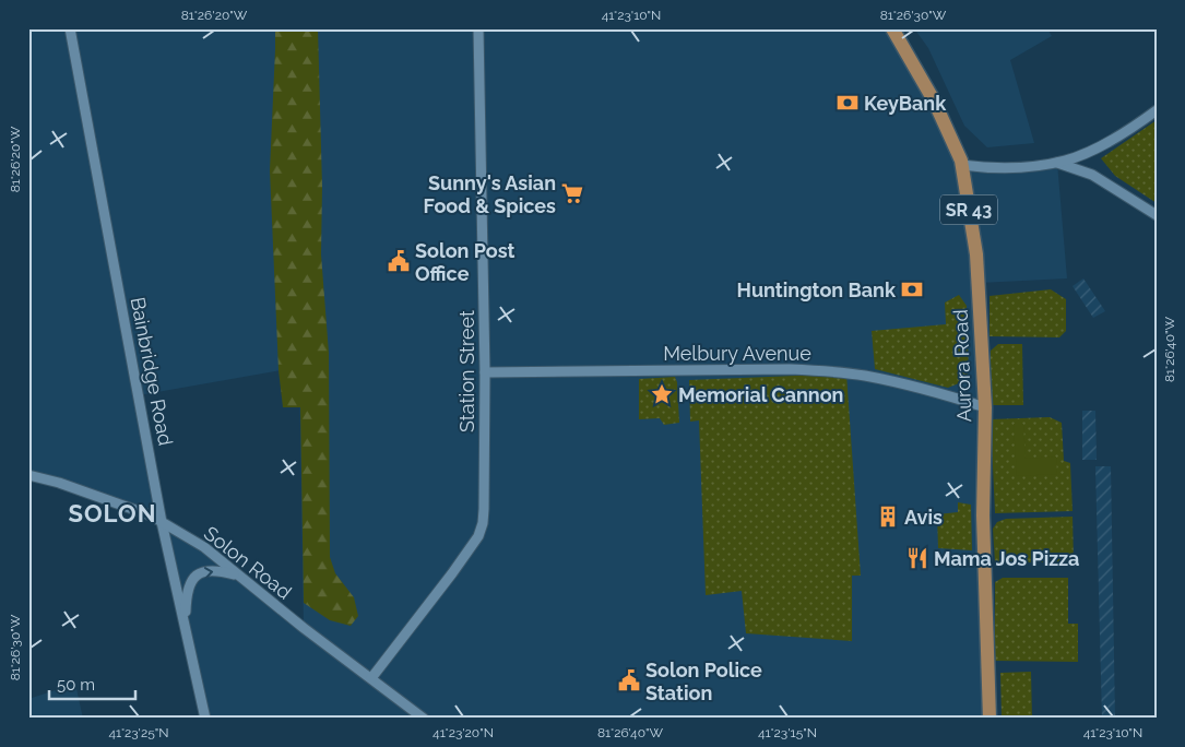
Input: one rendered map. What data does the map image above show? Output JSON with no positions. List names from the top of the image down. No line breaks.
{"streets":{"main road":["SR 43","Aurora Road"],"street":["Melbury Avenue","Bainbridge Road","Station Street","Solon Road"]},"crossings":[["Melbury Avenue","Aurora Road"],["Melbury Avenue","Station Street"],["Bainbridge Road","Solon Road"],["Station Street","Solon Road"]],"districts":["SOLON"],"places":{"bank":["KeyBank","Huntington Bank"],"supermarket":["Sunny's Asian Food & Spices"],"public building":["Solon Post Office","Solon Police Station"],"place":["Memorial Cannon"],"building":["Avis"],"restaurant":["Mama Jos Pizza"]},"scale_bar":"50 m","coordinates":["81°26'20\"W","41°23'10\"N","81°26'30\"W","81°26'40\"W","41°23'25\"N","41°23'20\"N","41°23'15\"N"]}
